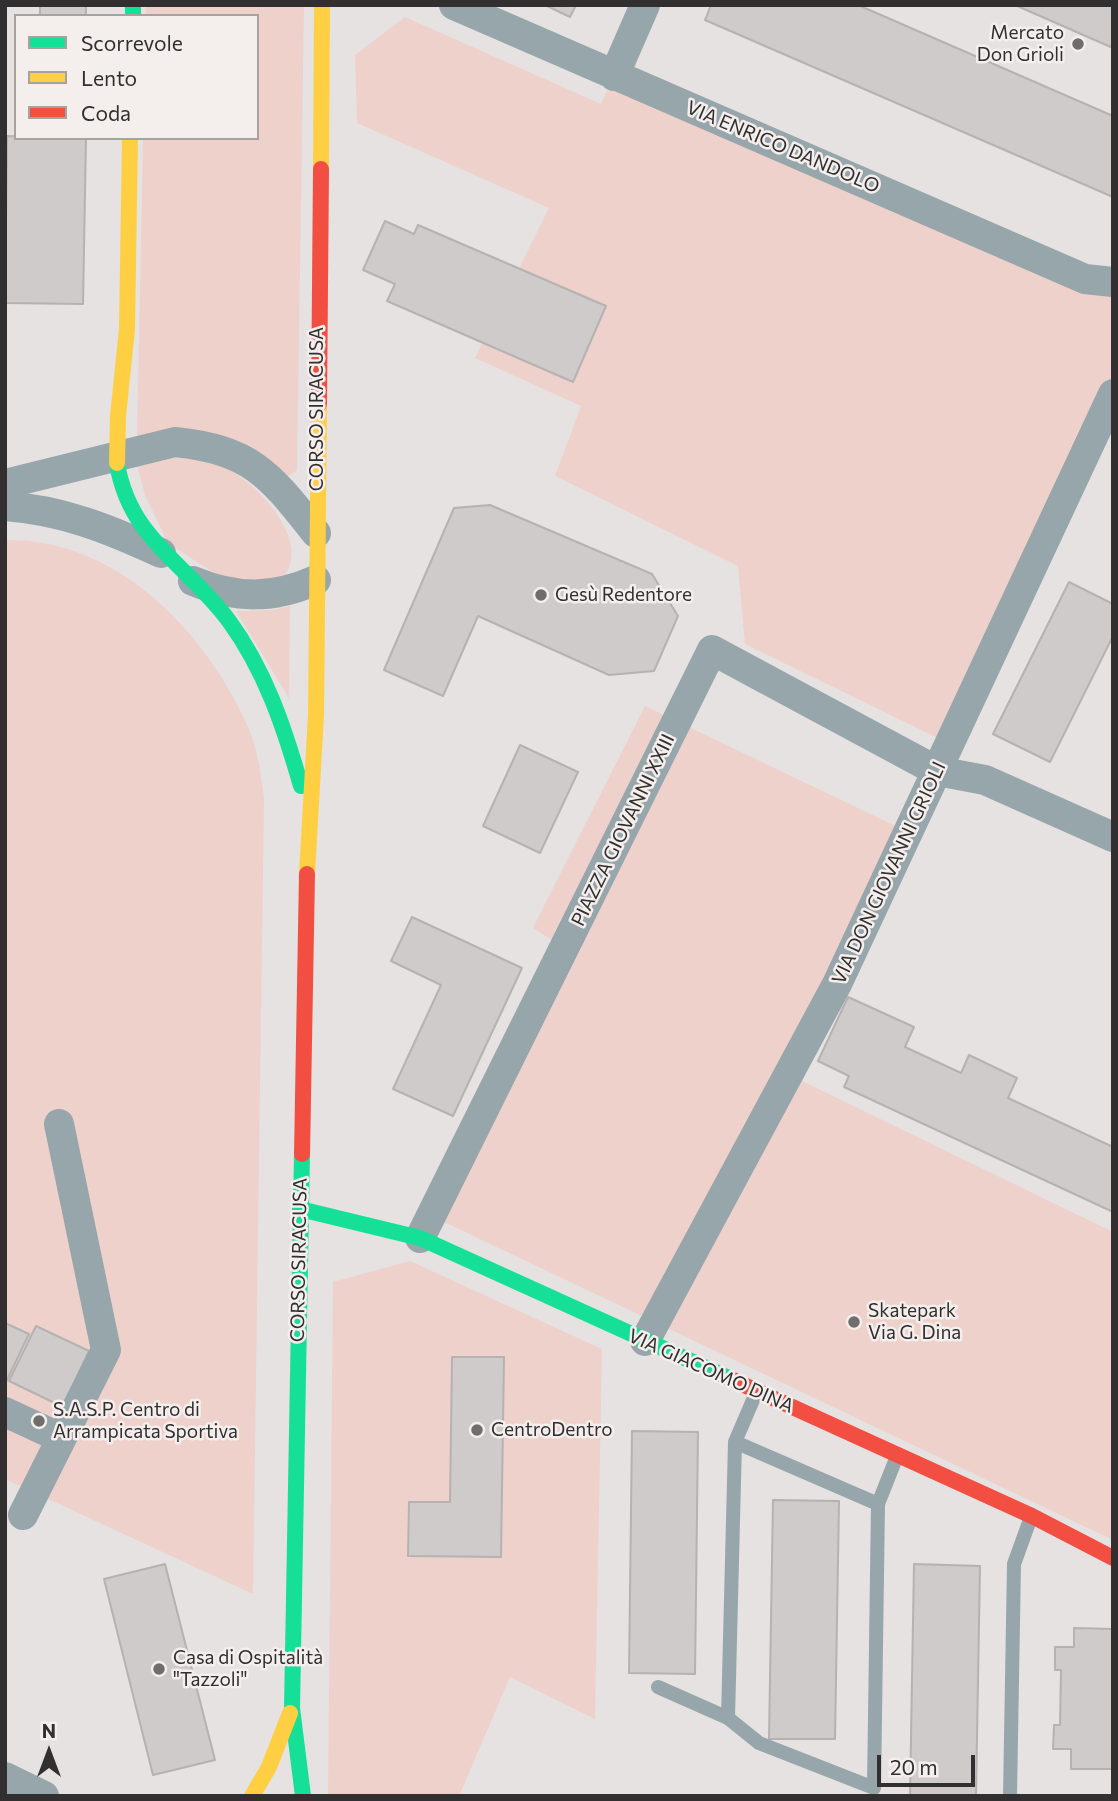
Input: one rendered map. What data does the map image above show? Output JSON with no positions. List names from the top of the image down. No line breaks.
{"streets":{"street":["VIA ENRICO DANDOLO","CORSO SIRACUSA","PIAZZA GIOVANNI XXIII","VIA DON GIOVANNI GRIOLI","VIA GIACOMO DINA"]},"crossings":[["CORSO SIRACUSA","VIA GIACOMO DINA"],["PIAZZA GIOVANNI XXIII","VIA DON GIOVANNI GRIOLI"],["PIAZZA GIOVANNI XXIII","VIA GIACOMO DINA"],["VIA DON GIOVANNI GRIOLI","VIA GIACOMO DINA"]],"places":["Mercato Don Grioli","Gesù Redentore","Skatepark Via G. Dina","S.A.S.P. Centro di Arrampicata Sportiva","CentroDentro","Casa di Ospitalità \"Tazzoli\""],"legend":["Scorrevole","Lento","Coda"],"scale_bar":"20 m","north":"top"}
